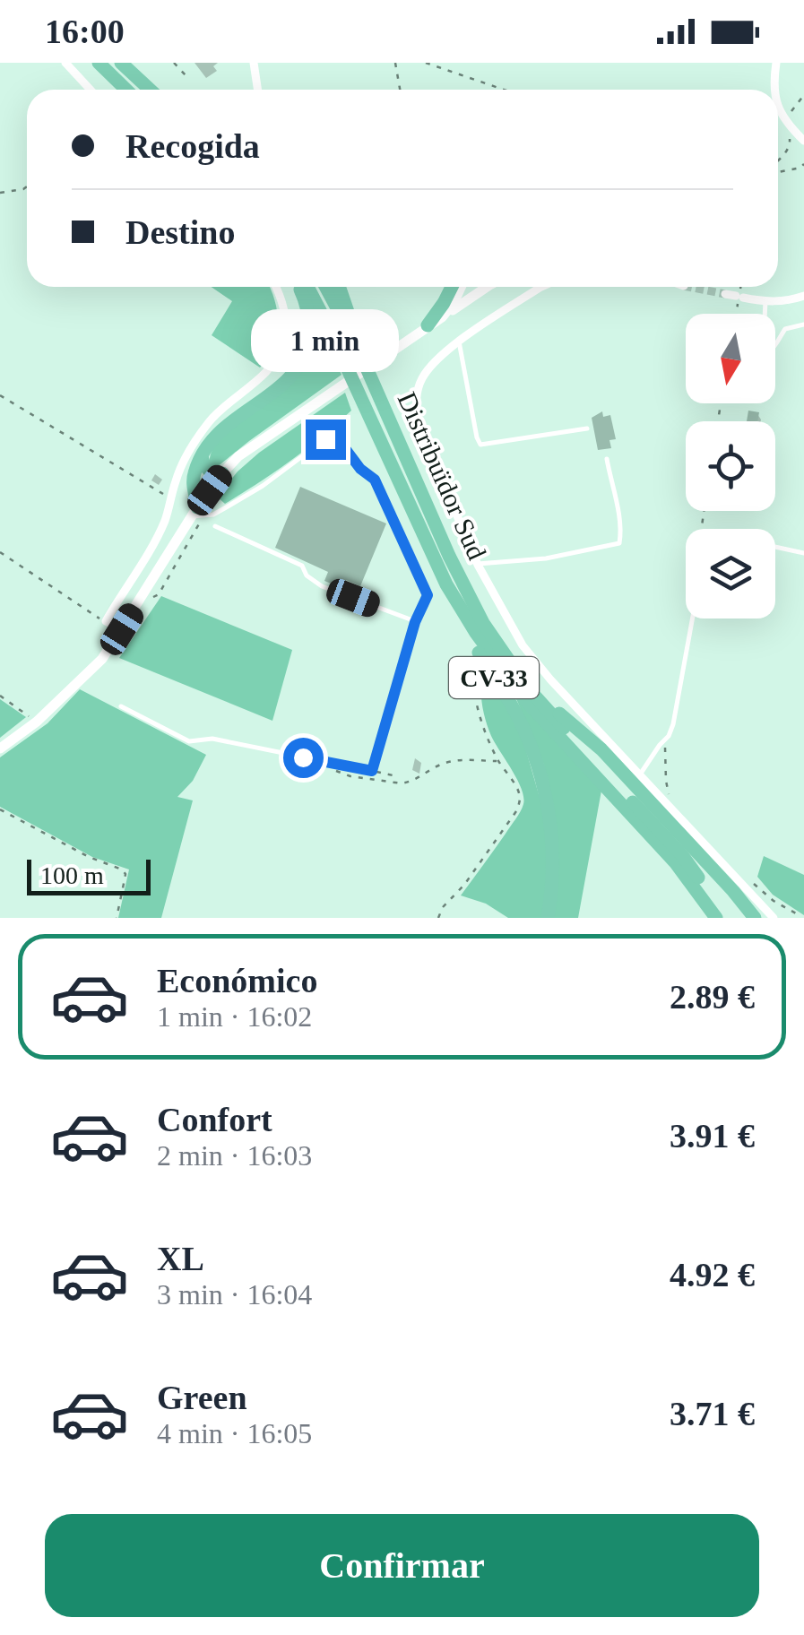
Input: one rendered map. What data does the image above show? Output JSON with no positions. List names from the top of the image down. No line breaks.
{"streets":{"highway":["Distribuïdor Sud","CV-33"]},"crossings":[["Distribuïdor Sud","CV-33"]],"scale_bar":"100 m","north":"bottom","page":{"status":"16:00","banner":["Recogida","Destino"],"bubble":"1 min","scale":"100 m","list":[{"name":"Económico","note":"1 min · 16:02","value":"2.89 €"},{"name":"Confort","note":"2 min · 16:03","value":"3.91 €"},{"name":"XL","note":"3 min · 16:04","value":"4.92 €"},{"name":"Green","note":"4 min · 16:05","value":"3.71 €"}],"buttons":"Confirmar"}}
